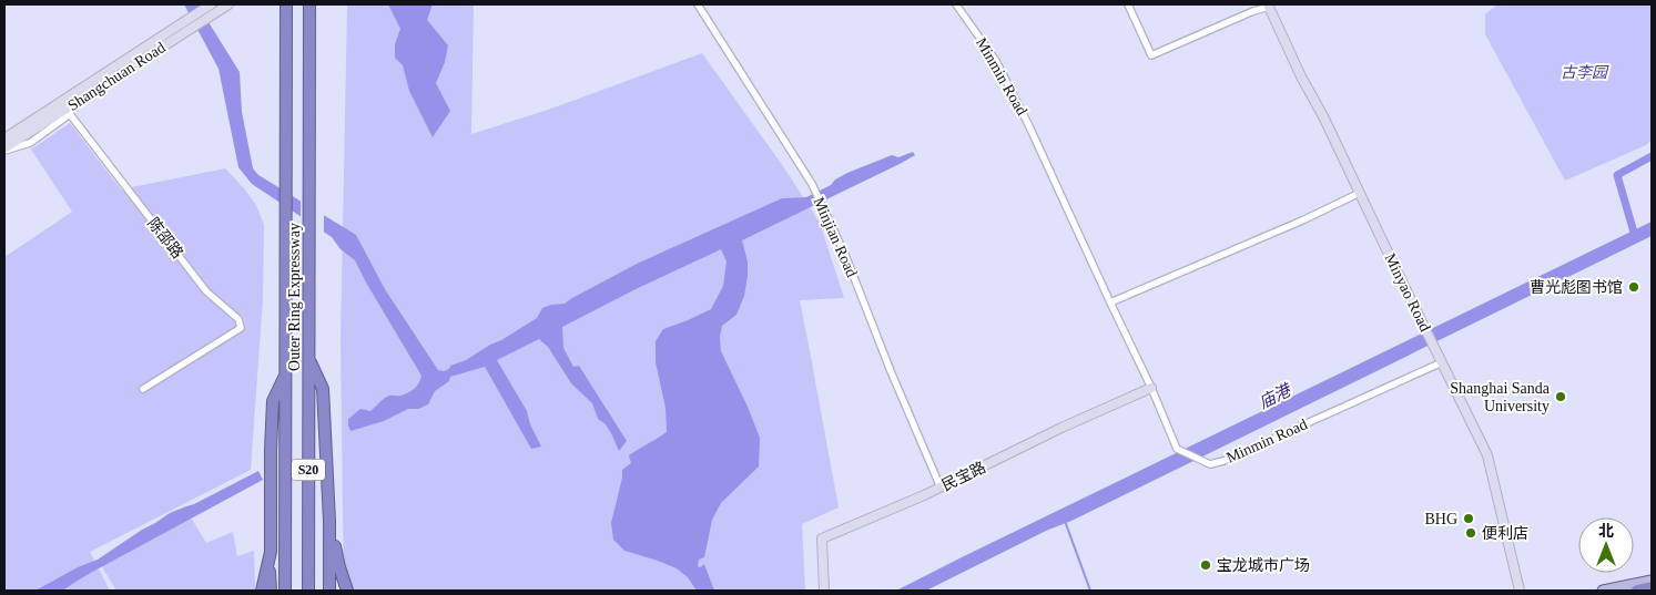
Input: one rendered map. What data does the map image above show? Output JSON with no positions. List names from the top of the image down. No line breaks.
{"streets":{"highway":["Outer Ring Expressway","S20"],"street":["Shangchuan Road","Minmin Road","Minjian Road","陈邵路","Minyao Road","民宝路"]},"crossings":[["Shangchuan Road","陈邵路"],["Minmin Road","Minyao Road"],["Minmin Road","民宝路"],["Minjian Road","民宝路"]],"water":["庙港"],"parks":["古李园"],"places":["曹光彪图书馆","Shanghai Sanda University","BHG","便利店","宝龙城市广场"],"north":"top"}
